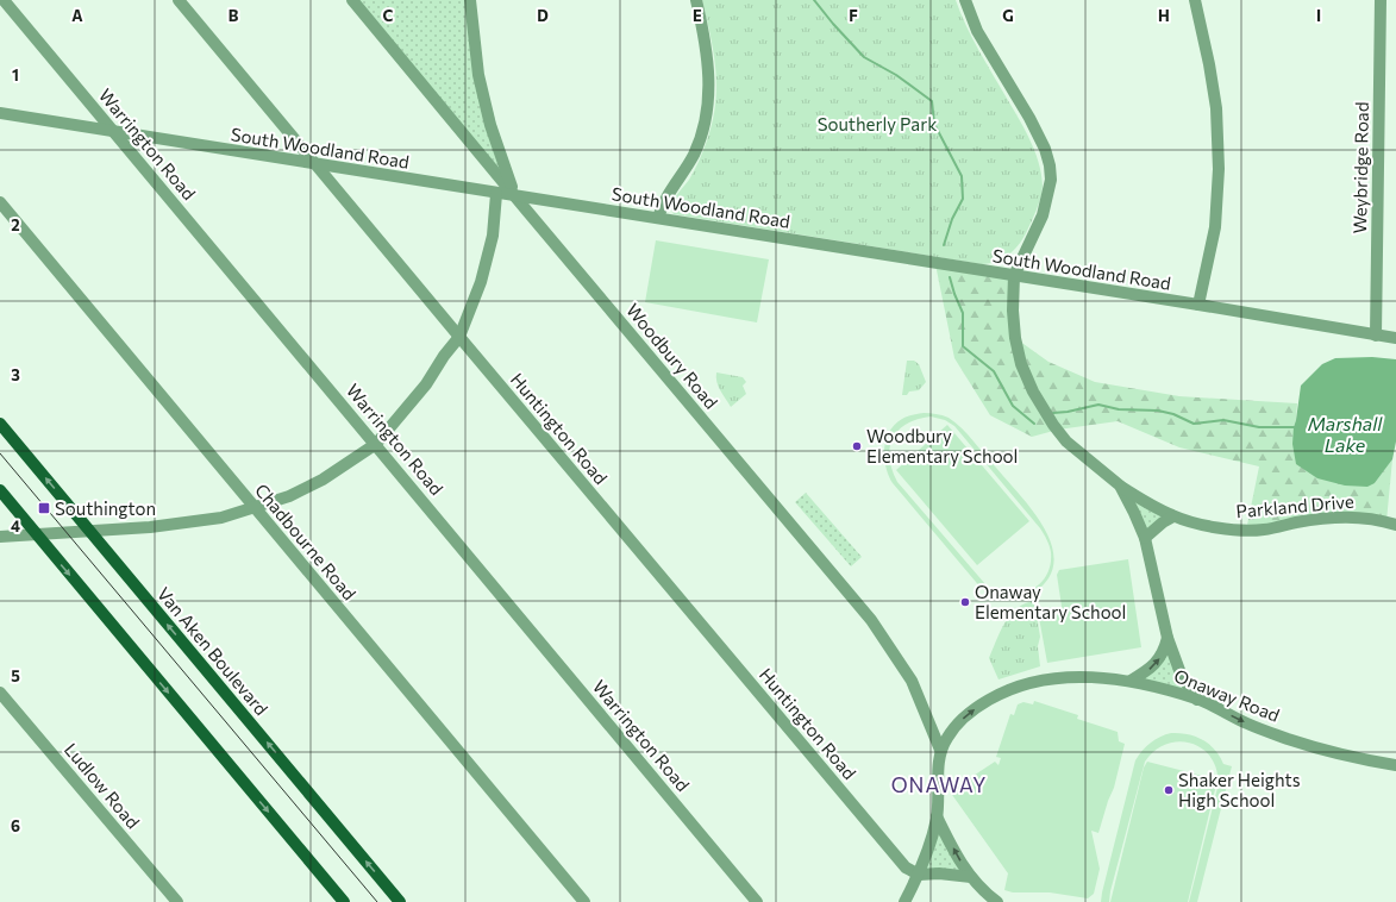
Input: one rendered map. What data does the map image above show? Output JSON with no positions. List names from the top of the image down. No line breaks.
{"streets":{"main road":["Van Aken Boulevard"],"street":["Warrington Road","South Woodland Road","Weybridge Road","Woodbury Road","Huntington Road","Parkland Drive","Chadbourne Road","Onaway Road","Ludlow Road"]},"crossings":[["Warrington Road","South Woodland Road"],["South Woodland Road","Weybridge Road"],["South Woodland Road","Woodbury Road"],["South Woodland Road","Huntington Road"],["Woodbury Road","Onaway Road"],["Huntington Road","Onaway Road"]],"one_way":["Onaway Road"],"districts":["ONAWAY"],"water":["Marshall Lake"],"parks":["Southerly Park"],"places":{"other":["Woodbury Elementary School","Onaway Elementary School","Shaker Heights High School"],"transit":["Southington"]},"grid":{"columns":["A","B","C","D","E","F","G","H","I"],"rows":["1","2","3","4","5","6"]}}
